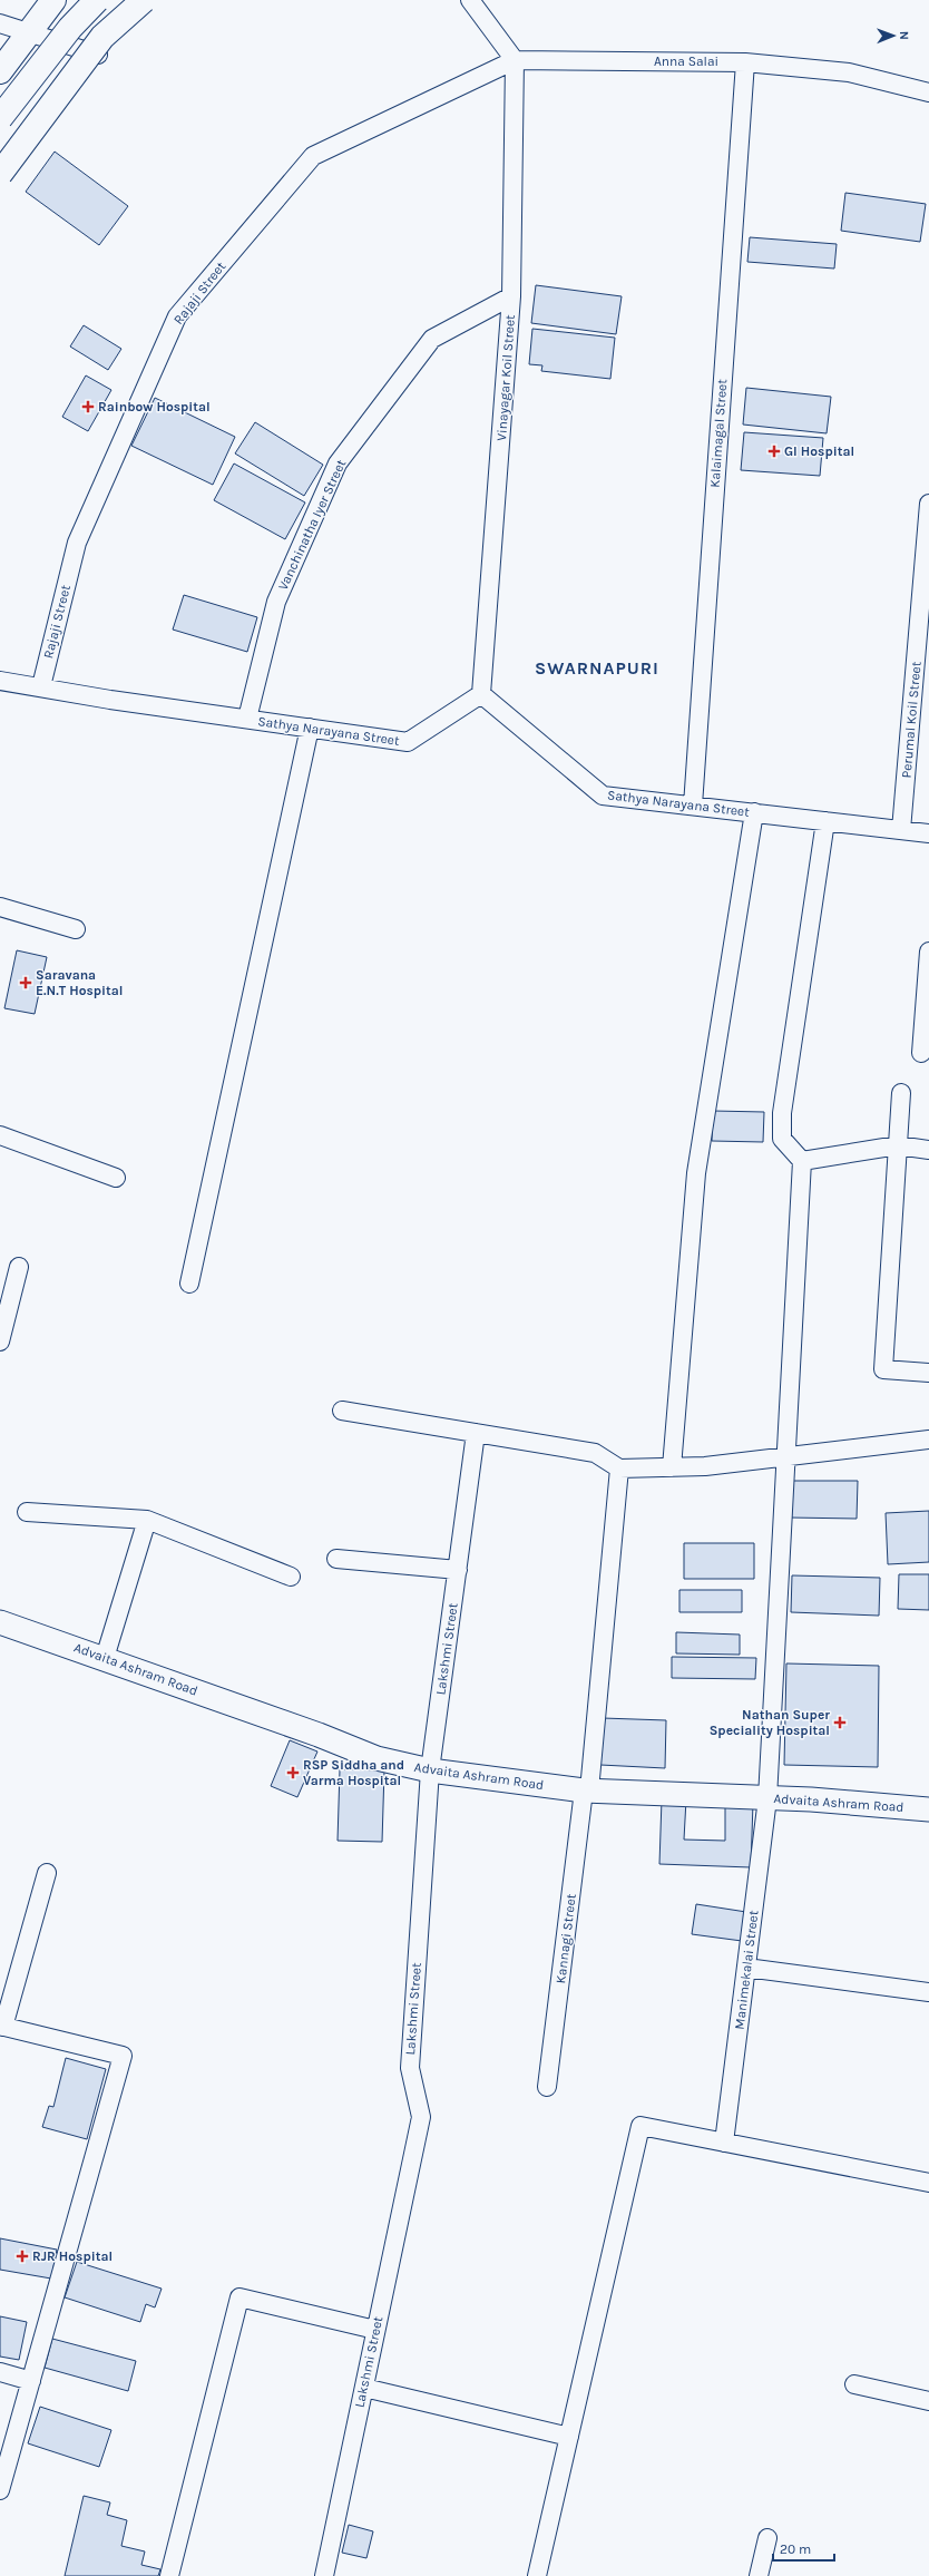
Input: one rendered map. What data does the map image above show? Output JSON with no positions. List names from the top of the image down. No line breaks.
{"streets":{"street":["Anna Salai","Rajaji Street","Vinayagar Koil Street","Kalaimagal Street","Vanchinatha Iyer Street","Perumal Koil Street","Sathya Narayana Street","Lakshmi Street","Advaita Ashram Road","Kannagi Street","Manimekalai Street"]},"crossings":[["Anna Salai","Rajaji Street"],["Anna Salai","Vinayagar Koil Street"],["Anna Salai","Kalaimagal Street"],["Rajaji Street","Vinayagar Koil Street"],["Rajaji Street","Sathya Narayana Street"],["Vinayagar Koil Street","Vanchinatha Iyer Street"],["Vinayagar Koil Street","Sathya Narayana Street"],["Kalaimagal Street","Sathya Narayana Street"],["Vanchinatha Iyer Street","Sathya Narayana Street"],["Perumal Koil Street","Sathya Narayana Street"],["Lakshmi Street","Advaita Ashram Road"],["Advaita Ashram Road","Kannagi Street"],["Advaita Ashram Road","Manimekalai Street"]],"districts":["SWARNAPURI"],"places":{"health":["Rainbow Hospital","Gl Hospital","Saravana E.N.T Hospital","Nathan Super Speciality Hospital","RSP Siddha and Varma Hospital","RJR Hospital"]},"scale_bar":"20 m","north":"right"}
